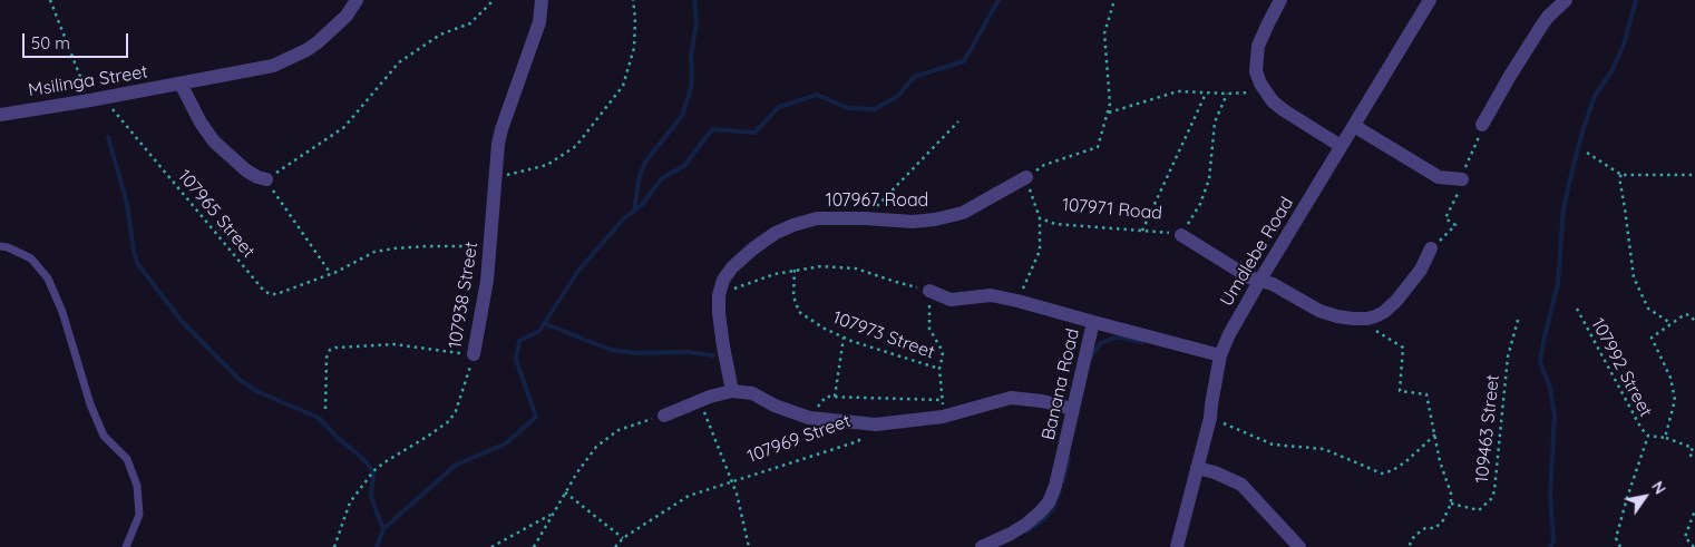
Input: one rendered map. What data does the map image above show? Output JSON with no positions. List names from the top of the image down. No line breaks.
{"streets":{"street":["Msilinga Street","107967 Road","107971 Road","Umdlebe Road","107938 Street","Banana Road","107969 Street"],"path":["107965 Street","107973 Street","107992 Street","109463 Street"]},"crossings":[["Msilinga Street","107965 Street"],["107967 Road","107971 Road"],["107971 Road","Umdlebe Road"],["107965 Street","107938 Street"],["Umdlebe Road","Banana Road"],["Banana Road","107969 Street"]],"scale_bar":"50 m","north":"top right"}
